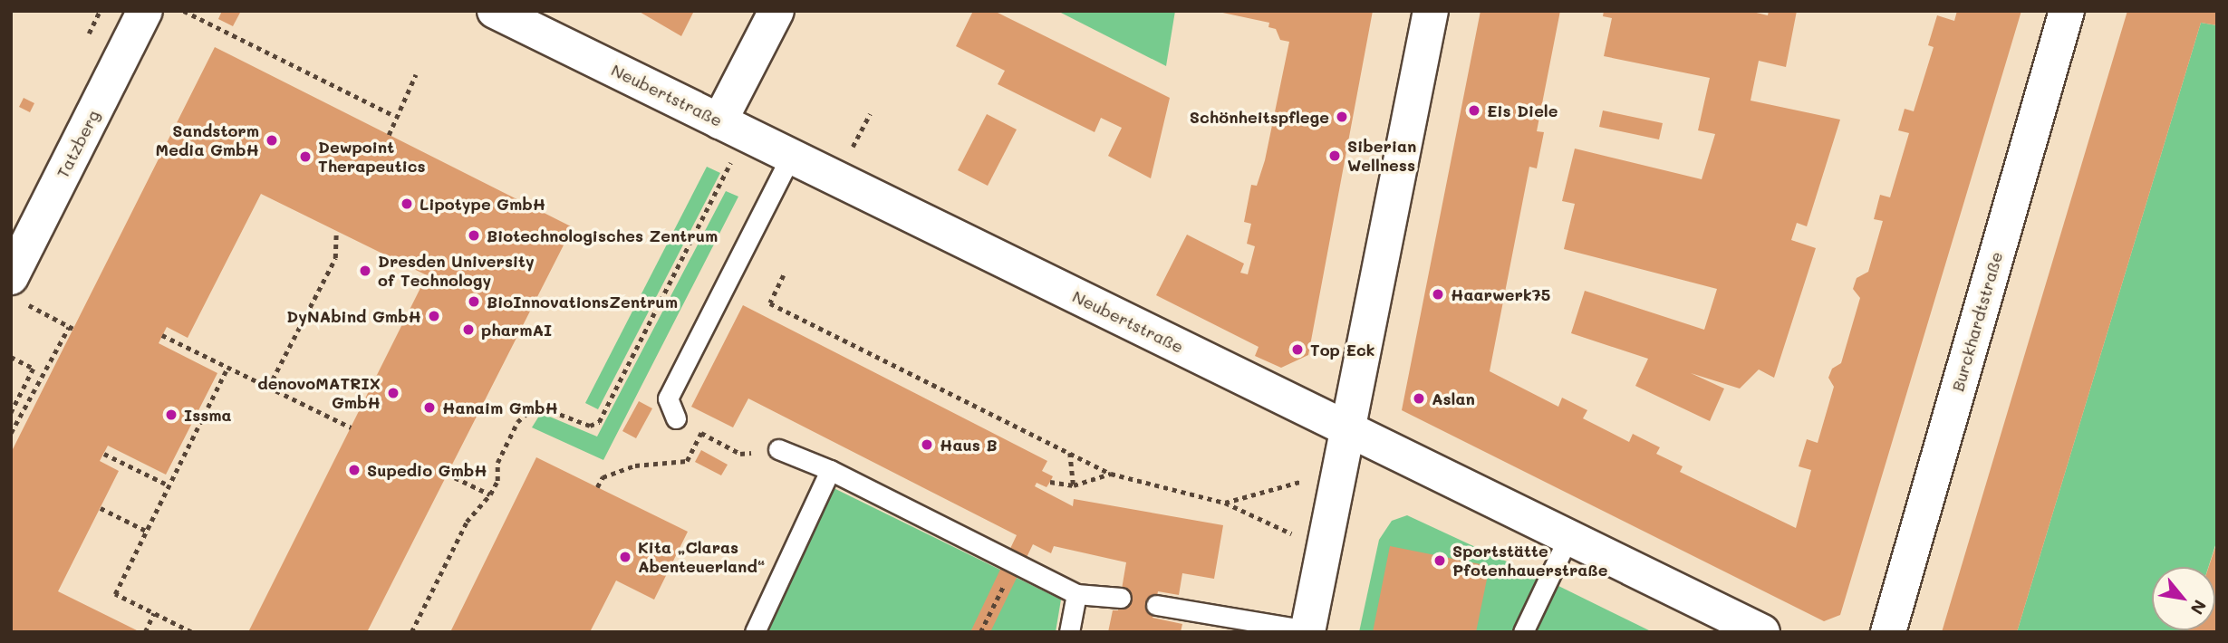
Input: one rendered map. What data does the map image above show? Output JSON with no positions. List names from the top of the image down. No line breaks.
{"streets":{"street":["Neubertstraße","Tatzberg","Burckhardtstraße"]},"places":["Eis Diele","Schönheitspflege","Sandstorm Media GmbH","Siberian Wellness","Dewpoint Therapeutics","Lipotype GmbH","Biotechnologisches Zentrum","Dresden University of Technology","Haarwerk75","BioInnovationsZentrum","DyNAbind GmbH","pharmAI","Top Eck","denovoMATRIX GmbH","Aslan","Hanaim GmbH","Issma","Haus B","Supedio GmbH","Kita „Claras Abenteuerland“","Sportstätte Pfotenhauerstraße"],"north":"bottom right"}
